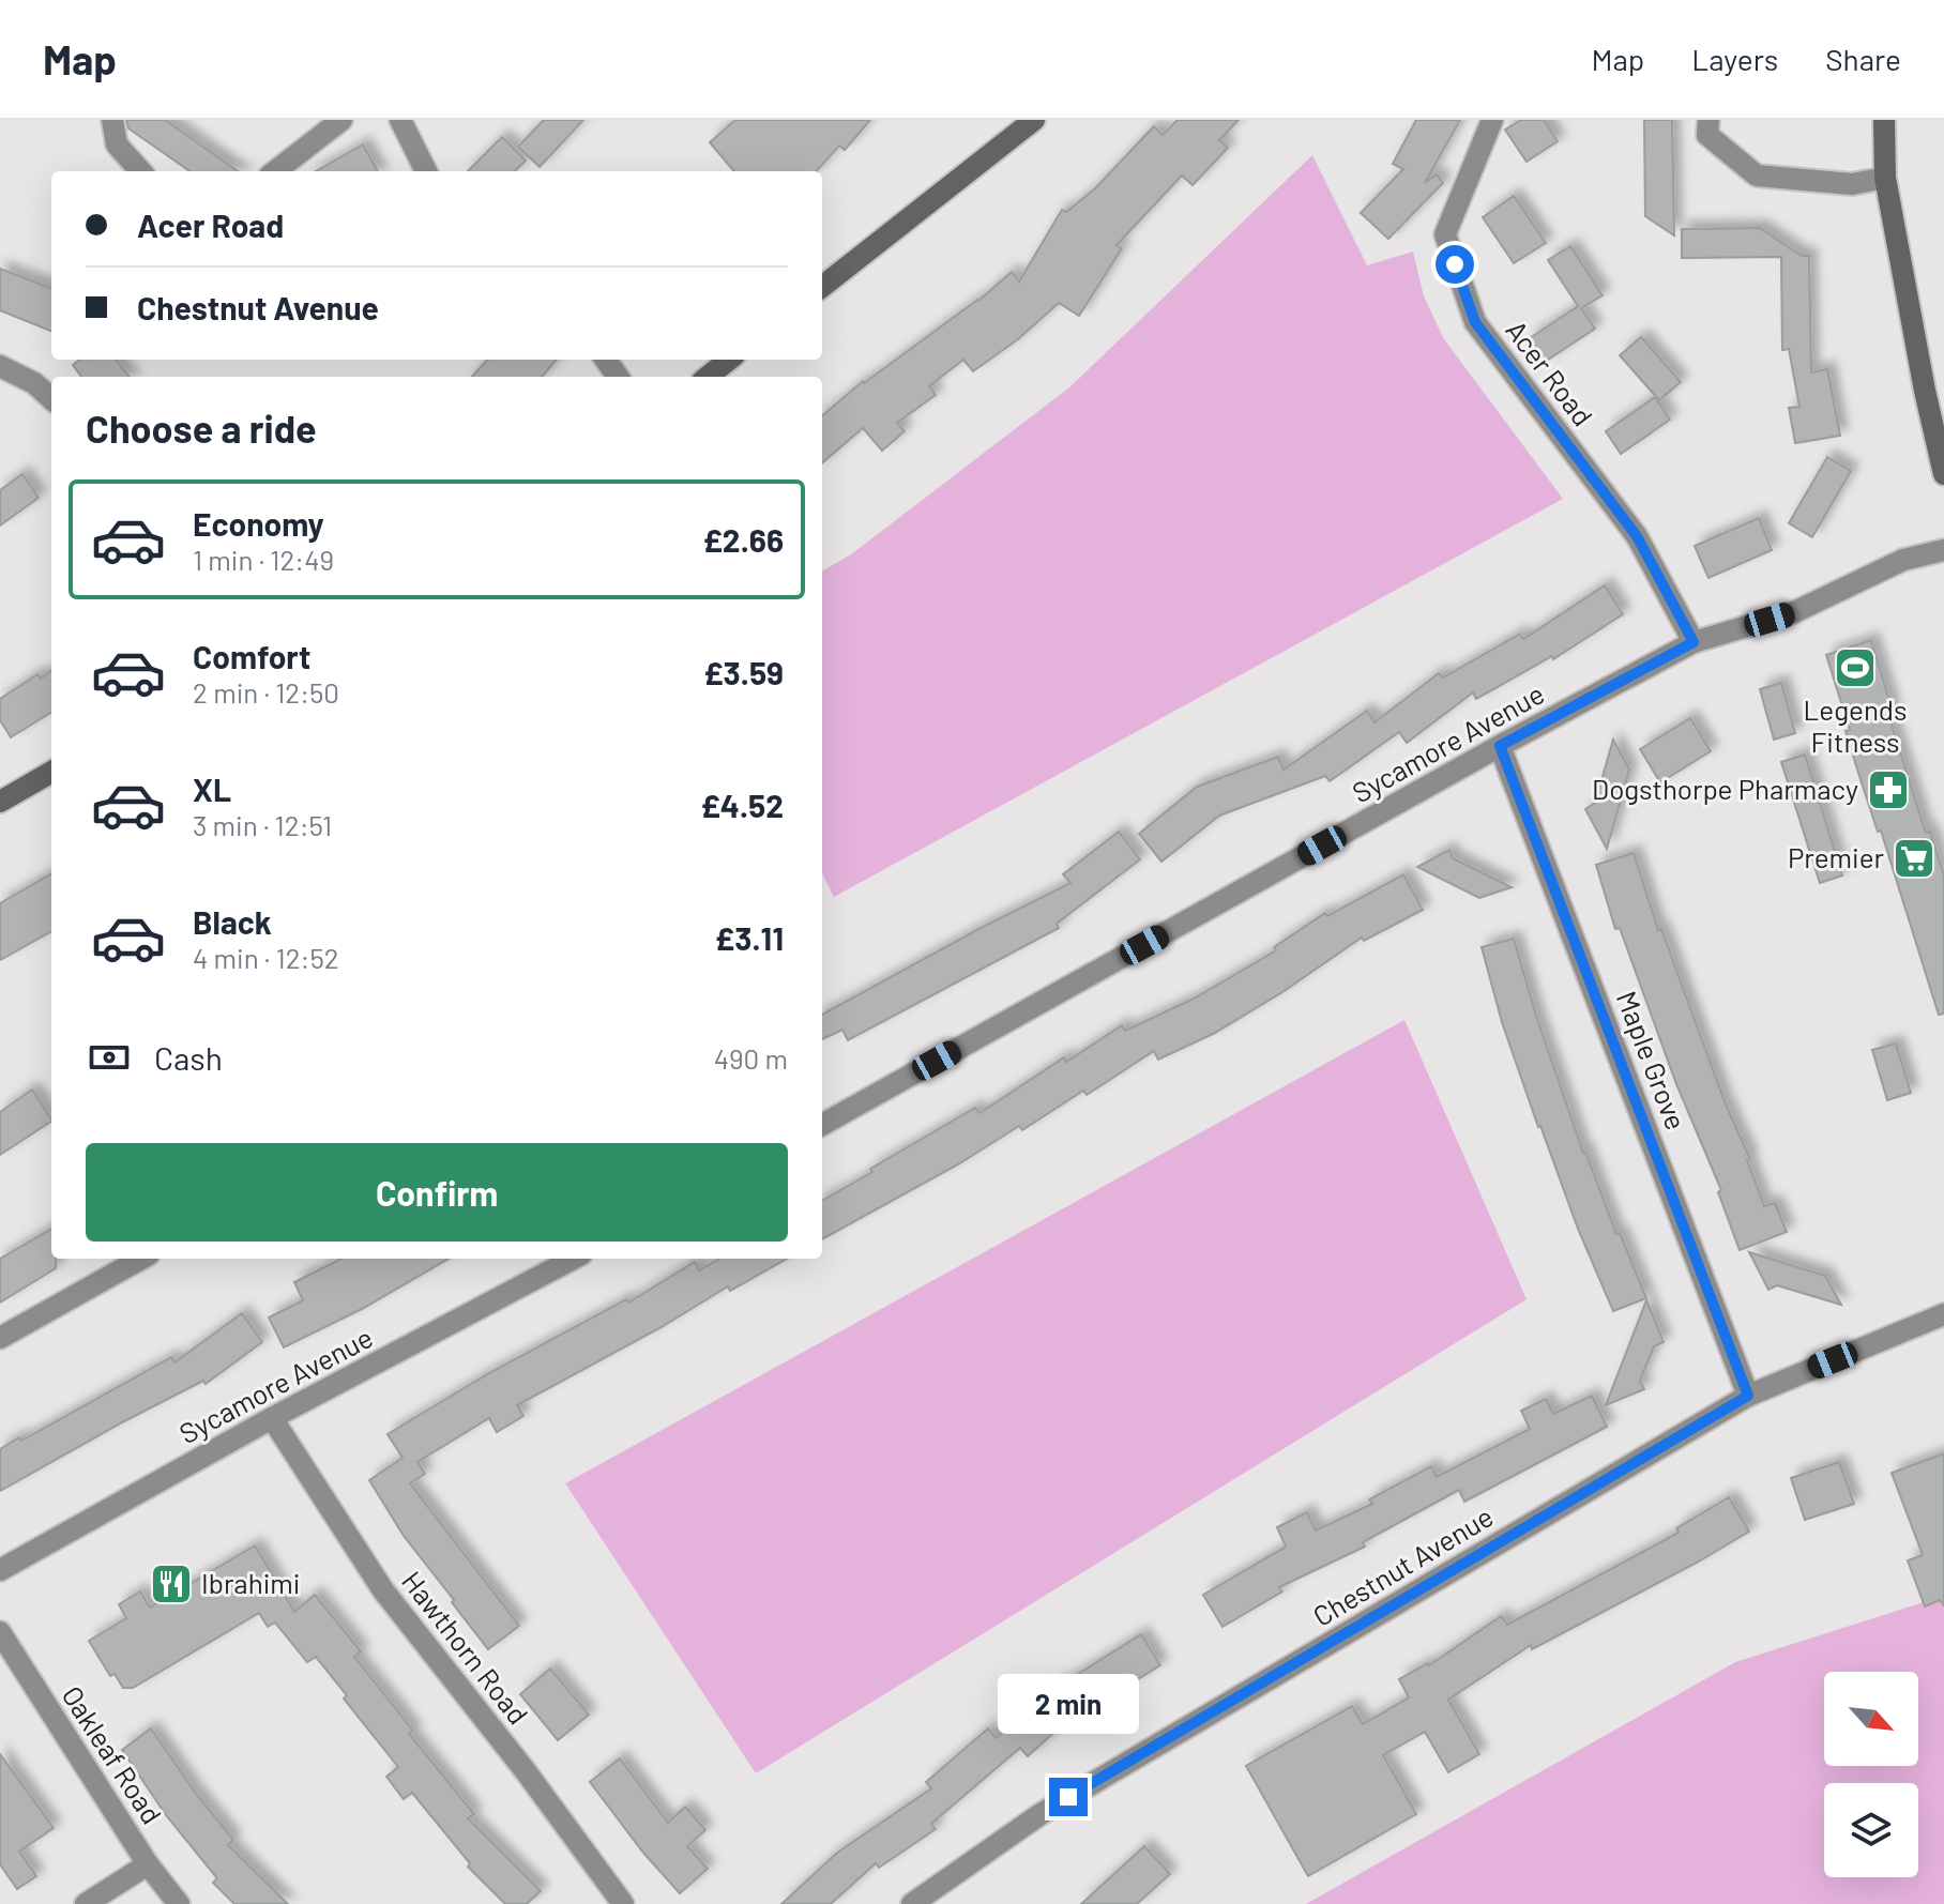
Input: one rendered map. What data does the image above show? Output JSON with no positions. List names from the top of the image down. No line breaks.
{"streets":{"street":["Acer Road","Sycamore Avenue","Maple Grove","Chestnut Avenue","Hawthorn Road","Oakleaf Road"]},"crossings":[["Acer Road","Sycamore Avenue"],["Sycamore Avenue","Maple Grove"],["Sycamore Avenue","Hawthorn Road"],["Maple Grove","Chestnut Avenue"]],"places":{"sports":["Legends Fitness"],"pharmacy":["Dogsthorpe Pharmacy"],"supermarket":["Premier"],"restaurant":["Ibrahimi"]},"north":"bottom right","page":{"header":"Map","nav":["Map","Layers","Share"],"banner":["Acer Road","Chestnut Avenue"],"heading":"Choose a ride","list":[{"name":"Economy","note":"1 min · 12:49","value":"£2.66"},{"name":"Comfort","note":"2 min · 12:50","value":"£3.59"},{"name":"XL","note":"3 min · 12:51","value":"£4.52"},{"name":"Black","note":"4 min · 12:52","value":"£3.11"}],"pay":["Cash","490 m"],"buttons":"Confirm","bubble":"2 min"}}
